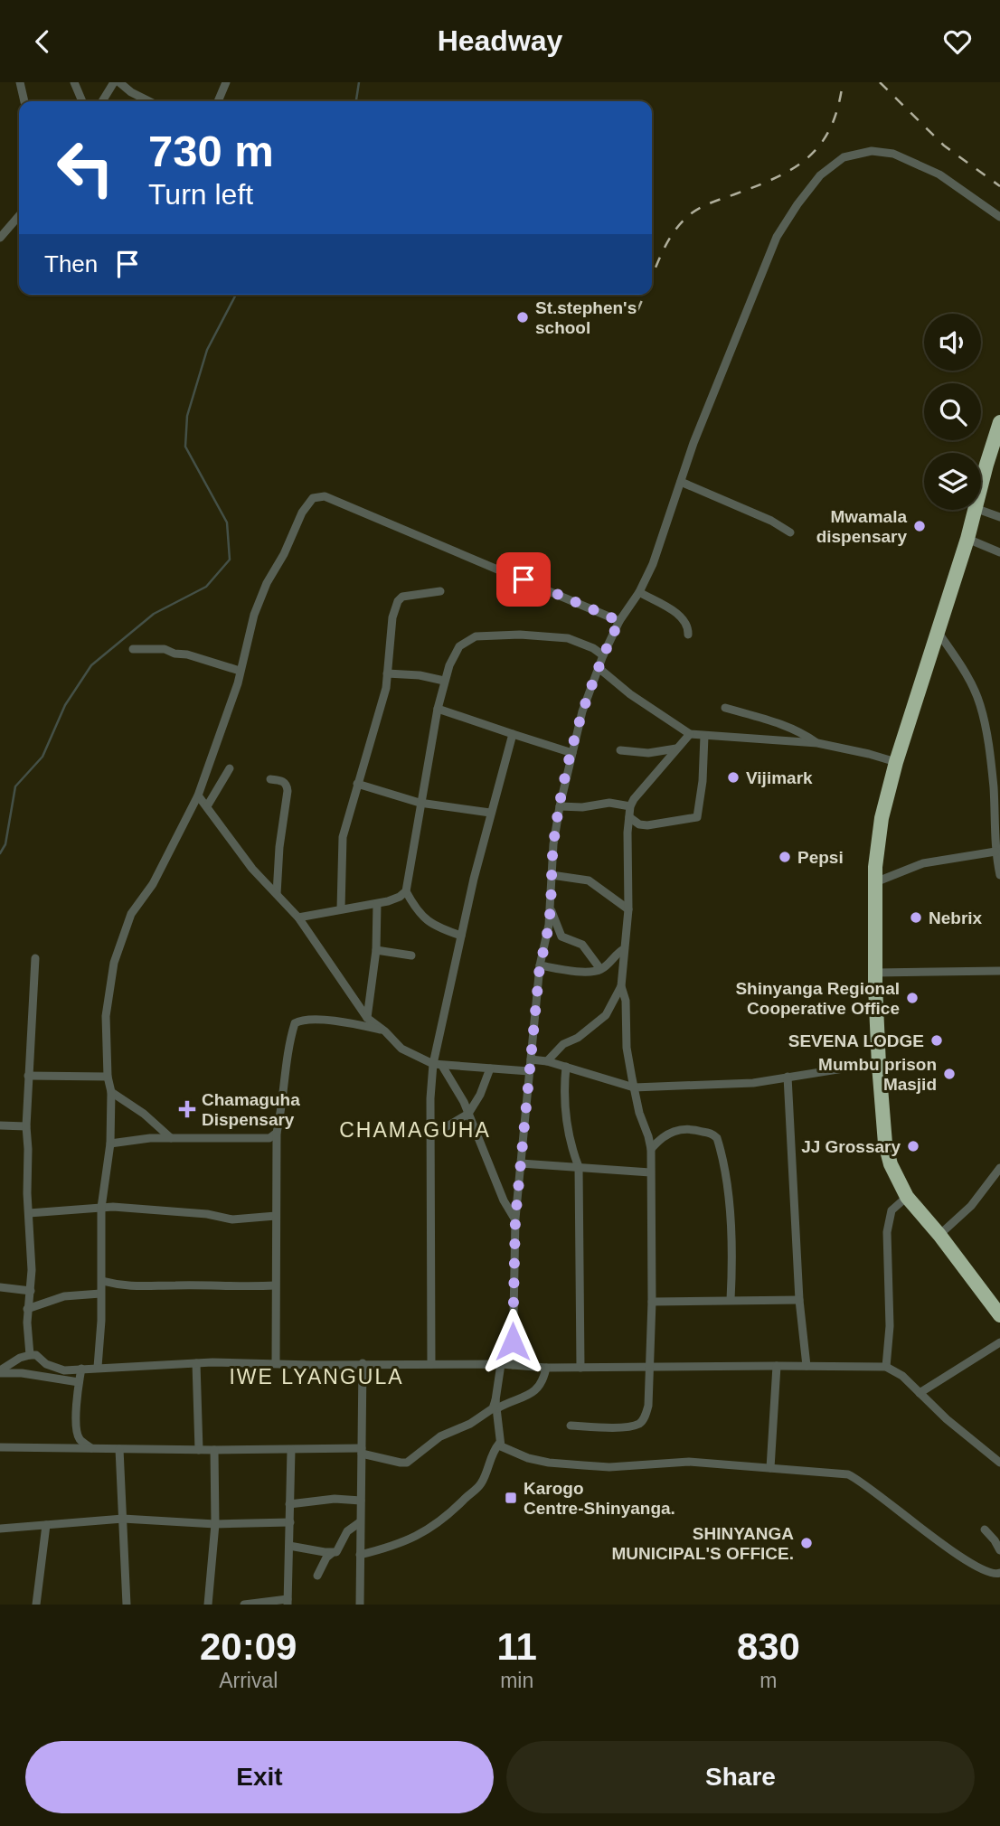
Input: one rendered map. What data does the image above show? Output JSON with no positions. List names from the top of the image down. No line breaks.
{"districts":["CHAMAGUHA","IWE LYANGULA"],"places":{"other":["St.stephen's school","Mwamala dispensary","Vijimark","Pepsi","Nebrix","Shinyanga Regional Cooperative Office","SEVENA LODGE","Mumbu prison Masjid","JJ Grossary","SHINYANGA MUNICIPAL'S OFFICE."],"health":["Chamaguha Dispensary"],"transit":["Karogo Centre-Shinyanga."]},"page":{"header":"Headway","turn":["730 m","Turn left"],"then":"Then","eta":["20:09","Arrival","11","min","830","m"],"buttons":["Exit","Share"]}}
